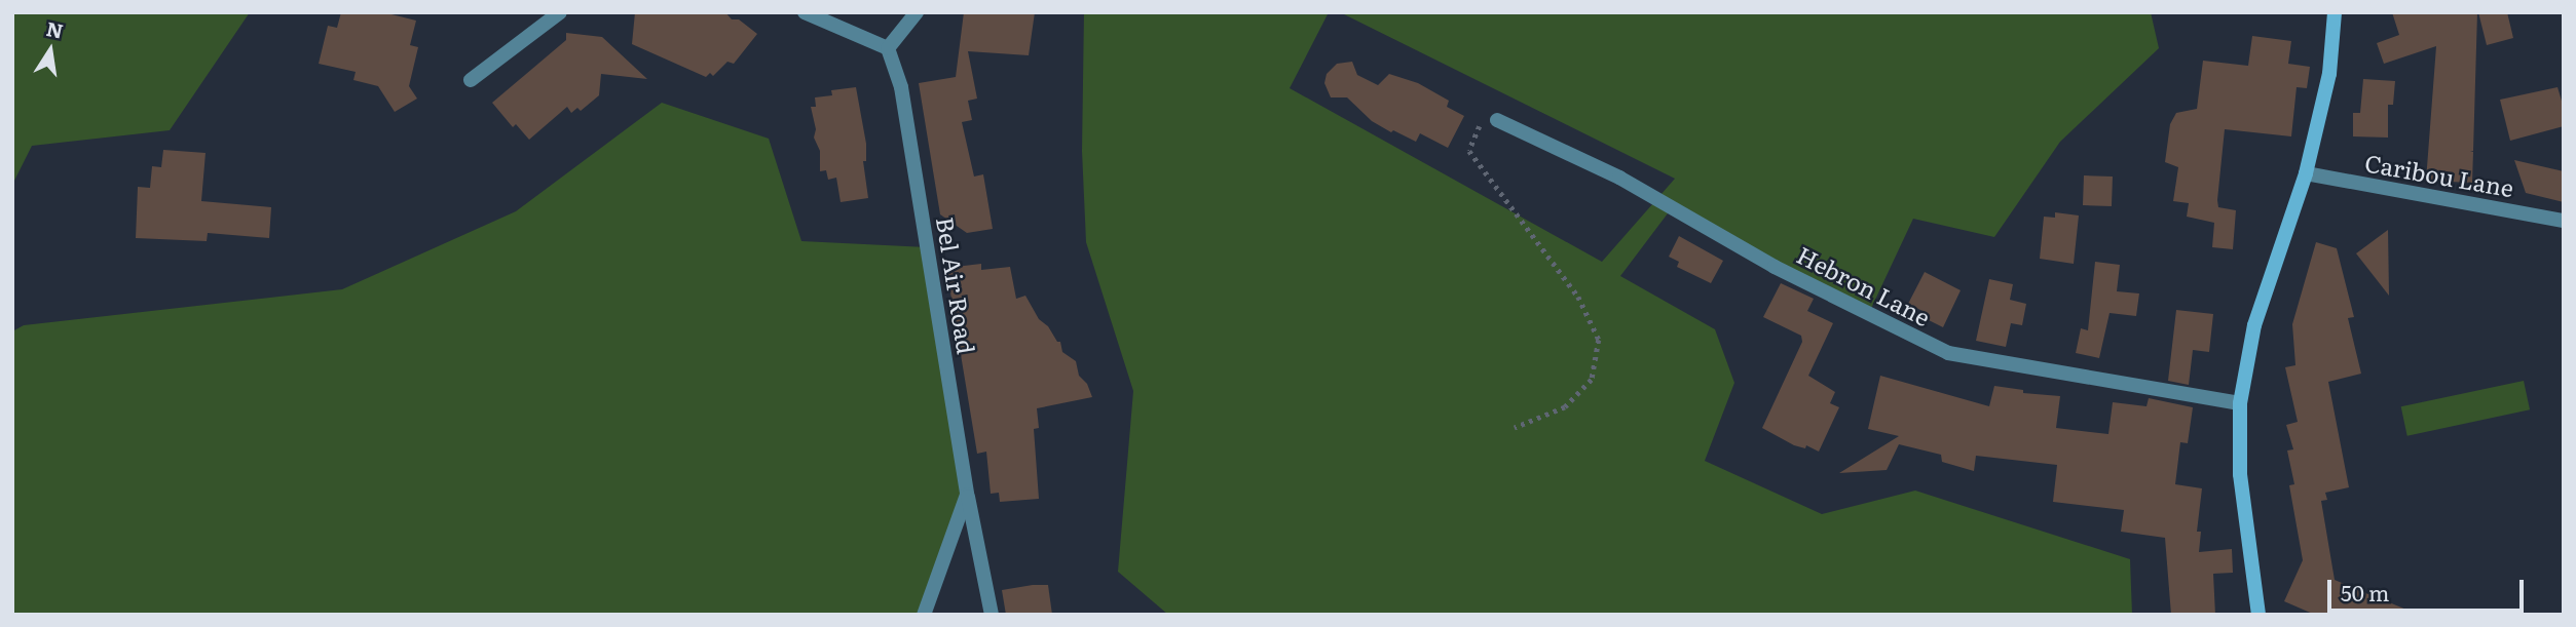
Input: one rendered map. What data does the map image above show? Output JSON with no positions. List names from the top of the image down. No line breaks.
{"streets":{"street":["Caribou Lane","Bel Air Road","Hebron Lane"]},"scale_bar":"50 m","north":"top"}
